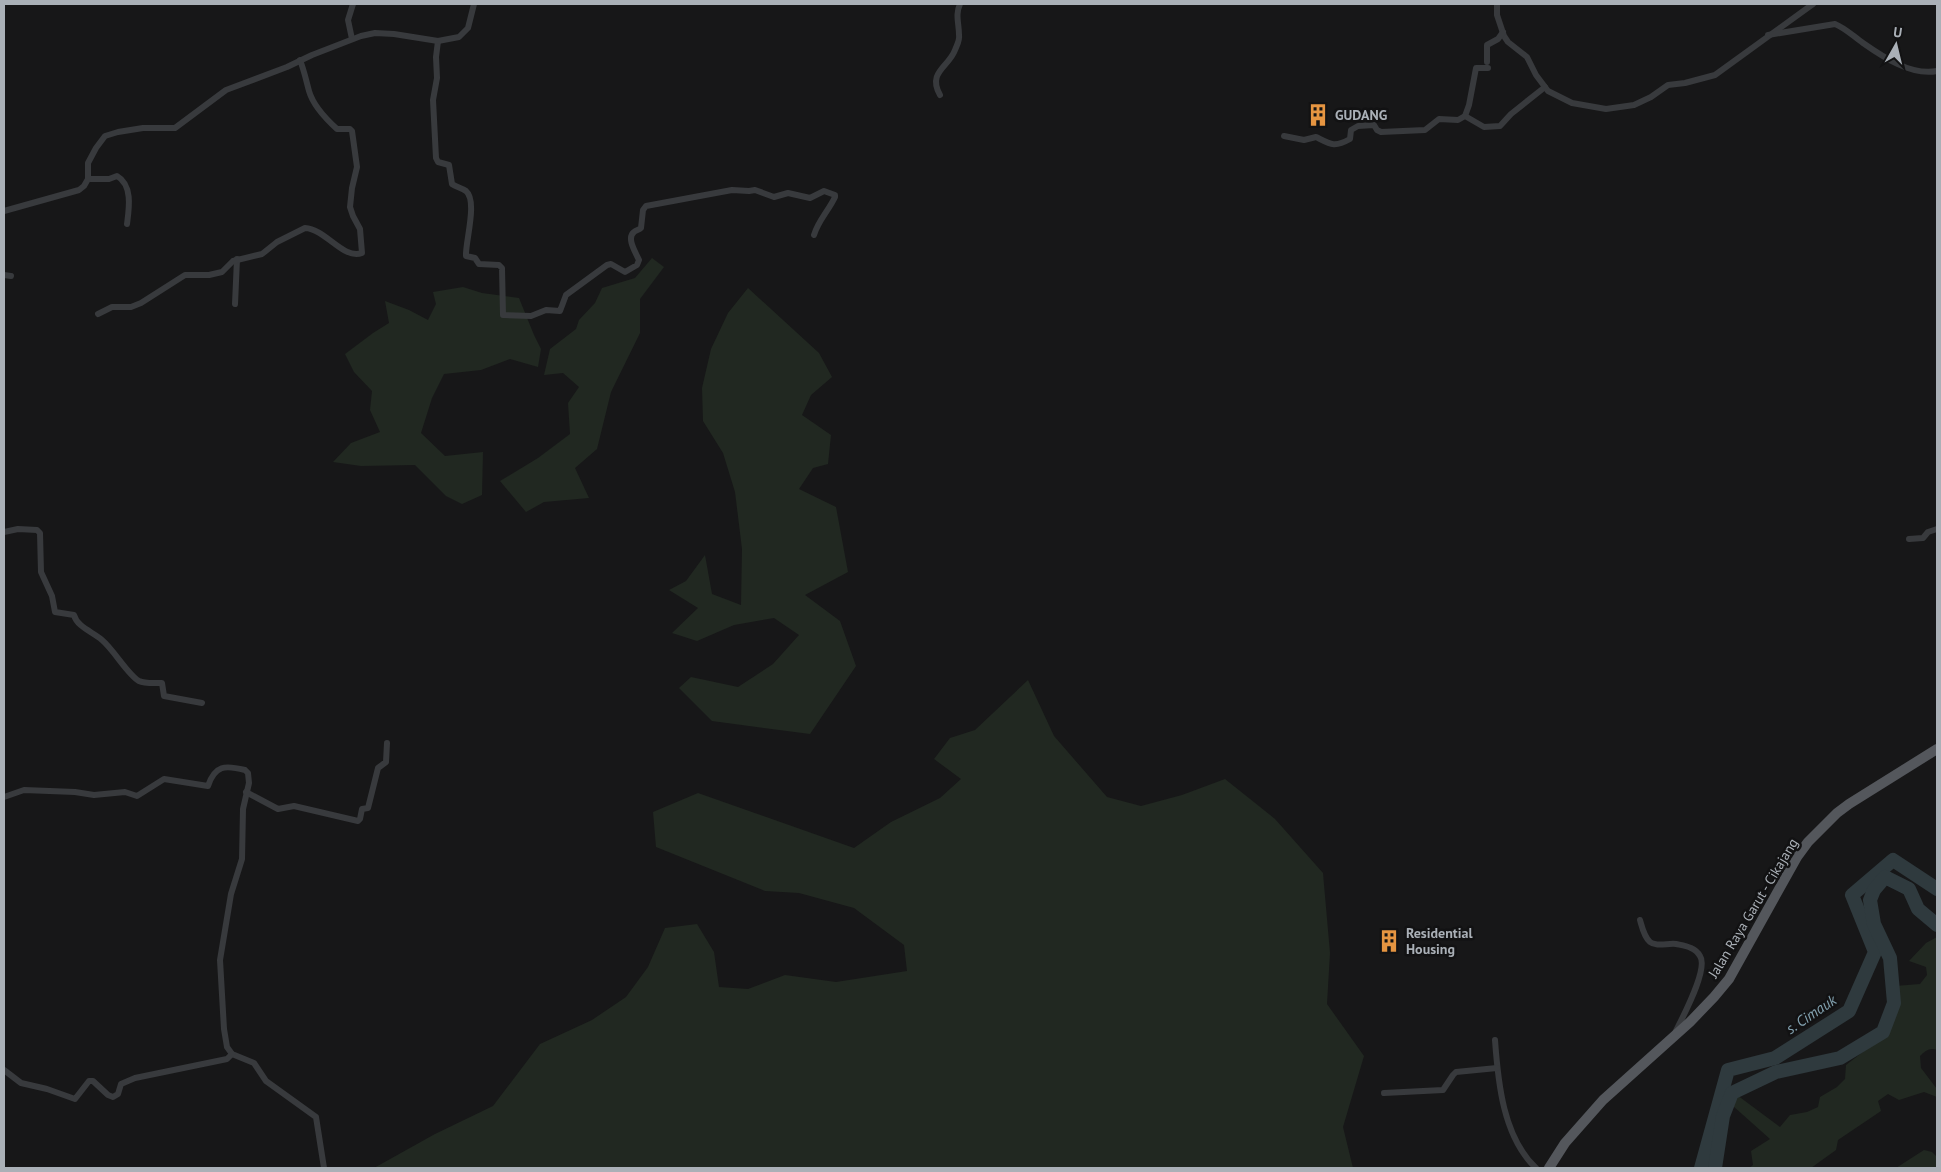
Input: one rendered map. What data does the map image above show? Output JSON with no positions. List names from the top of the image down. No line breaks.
{"streets":{"main road":["Jalan Raya Garut - Cikajang"]},"water":["s. Cimauk"],"places":{"building":["GUDANG","Residential Housing"]},"north":"top"}
